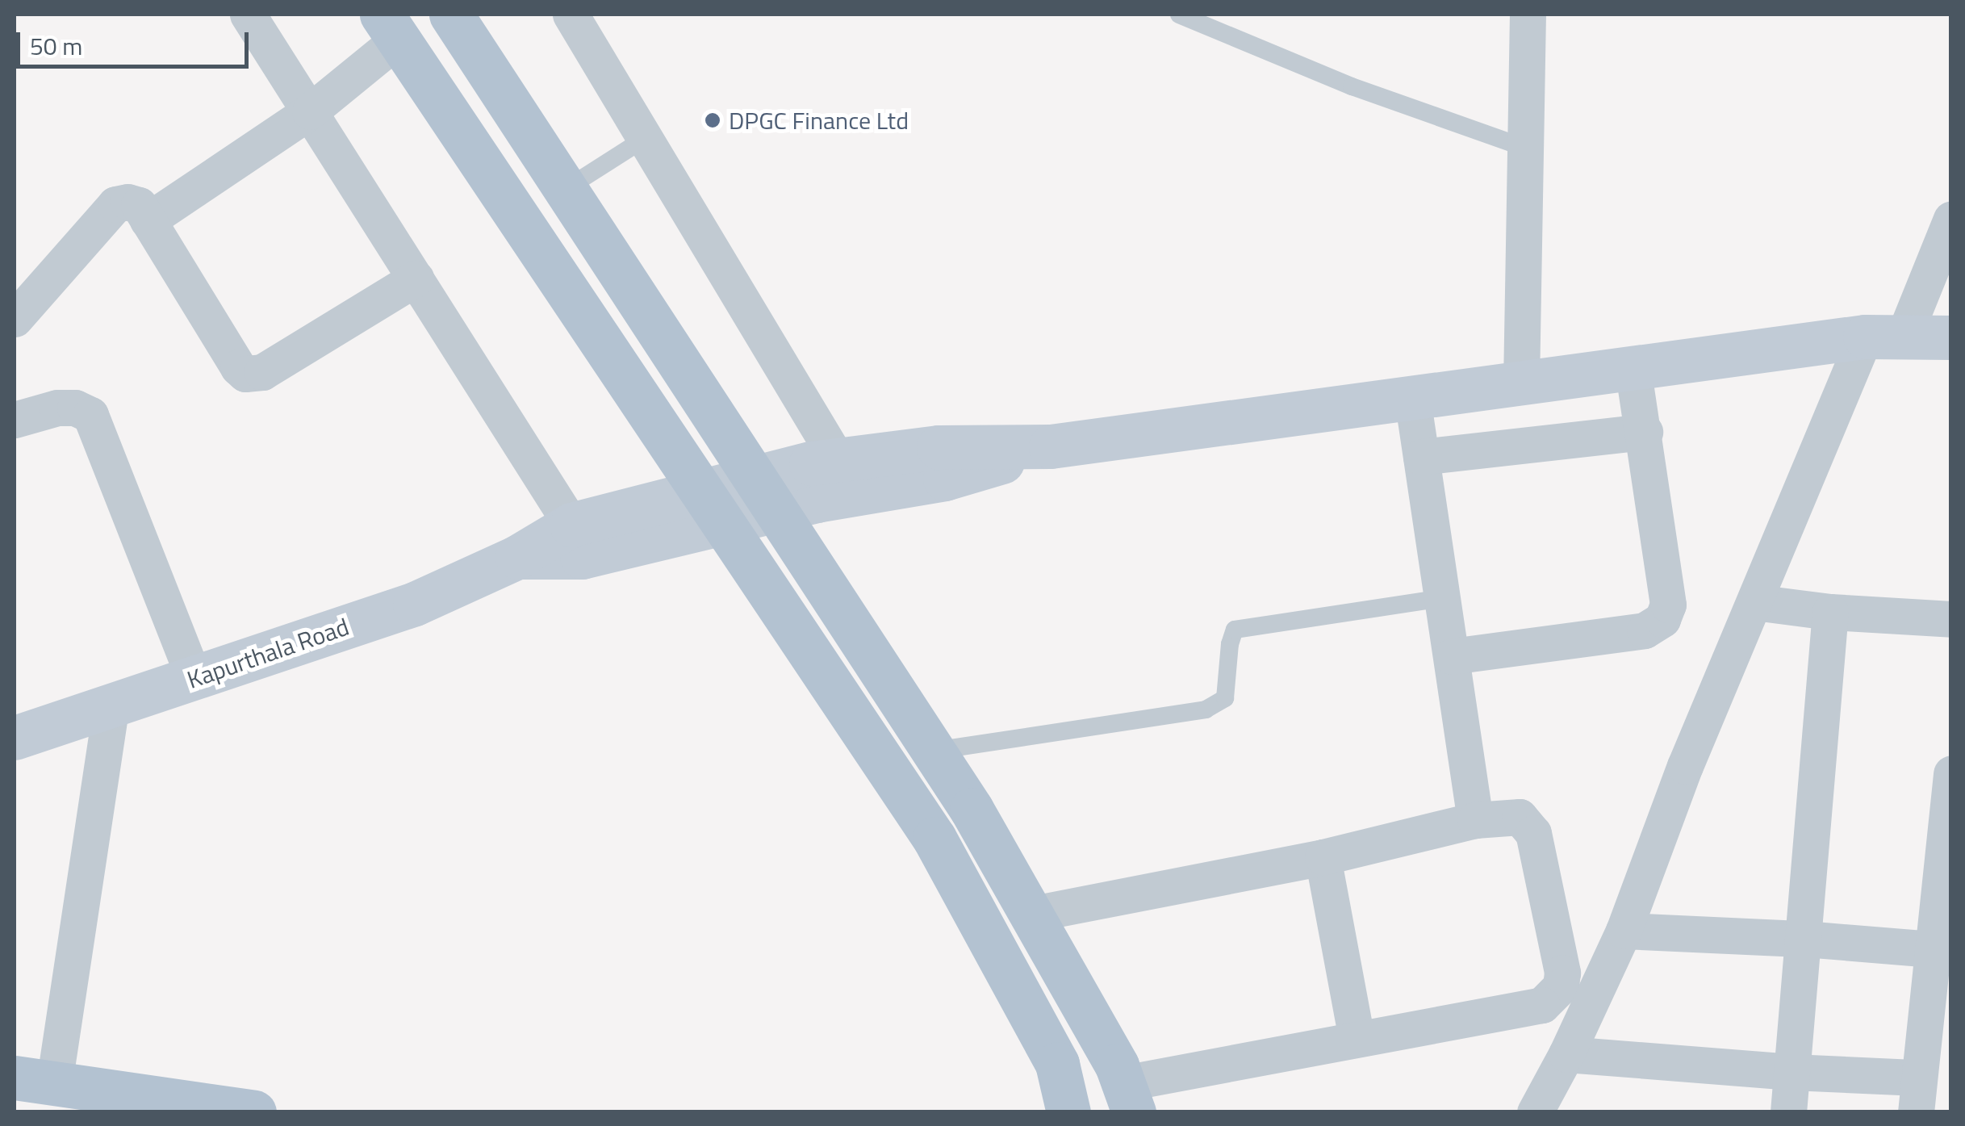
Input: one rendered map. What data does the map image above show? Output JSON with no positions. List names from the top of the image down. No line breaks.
{"streets":{"main road":["Kapurthala Road"]},"places":["DPGC Finance Ltd"],"scale_bar":"50 m"}
